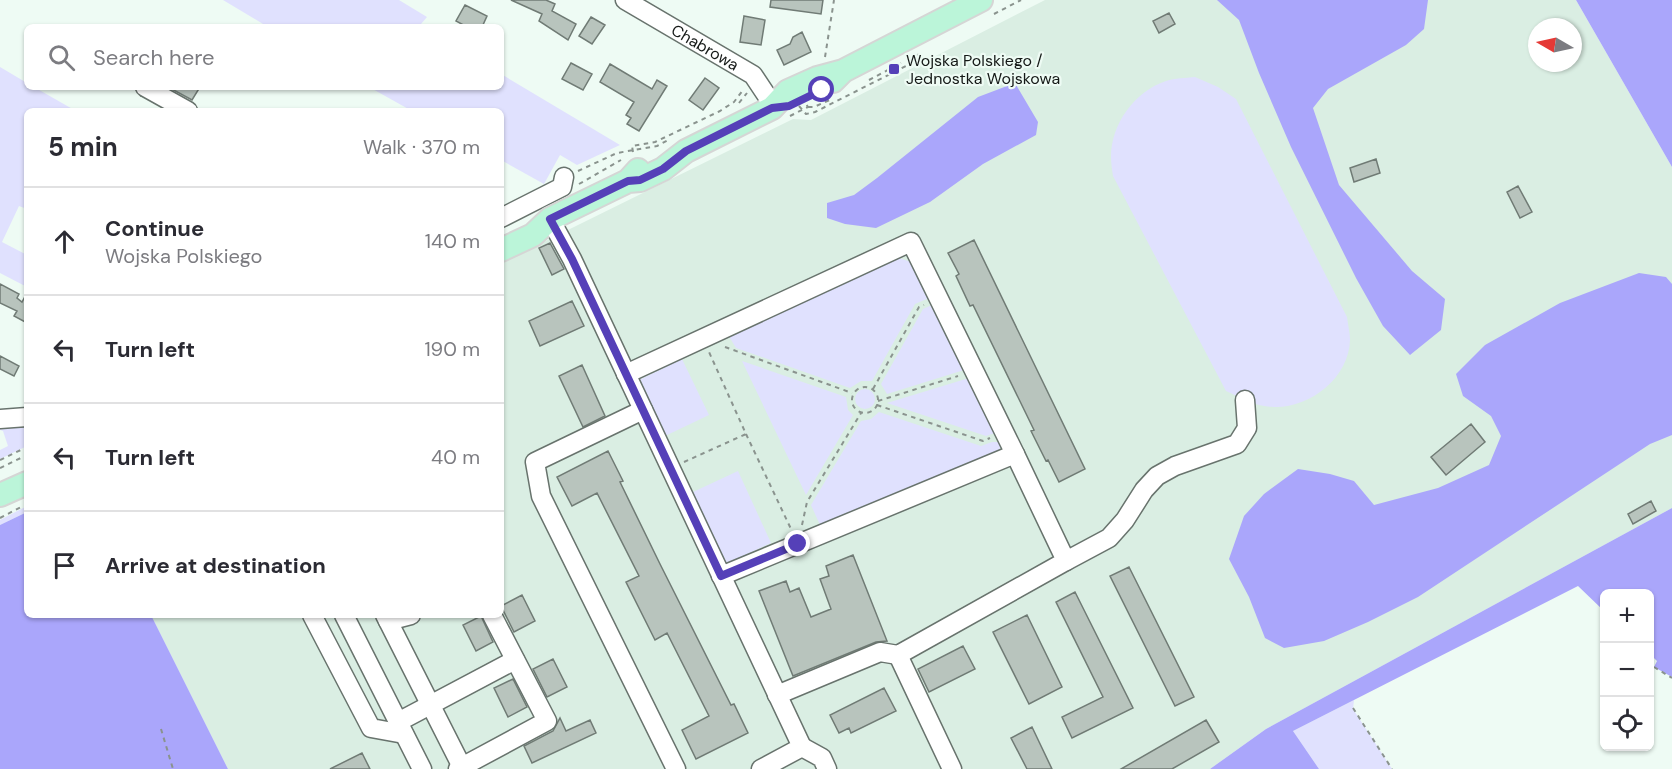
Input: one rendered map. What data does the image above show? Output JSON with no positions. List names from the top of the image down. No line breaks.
{"streets":{"street":["Chabrowa"]},"places":{"transit":["Wojska Polskiego / Jednostka Wojskowa"]},"north":"left","page":{"search":"Search here","heading":["5 min","Walk · 370 m"],"list":[["Continue","Wojska Polskiego","140 m"],["Turn left","190 m"],["Turn left","40 m"],"Arrive at destination"],"map_buttons":["+","−"]}}
